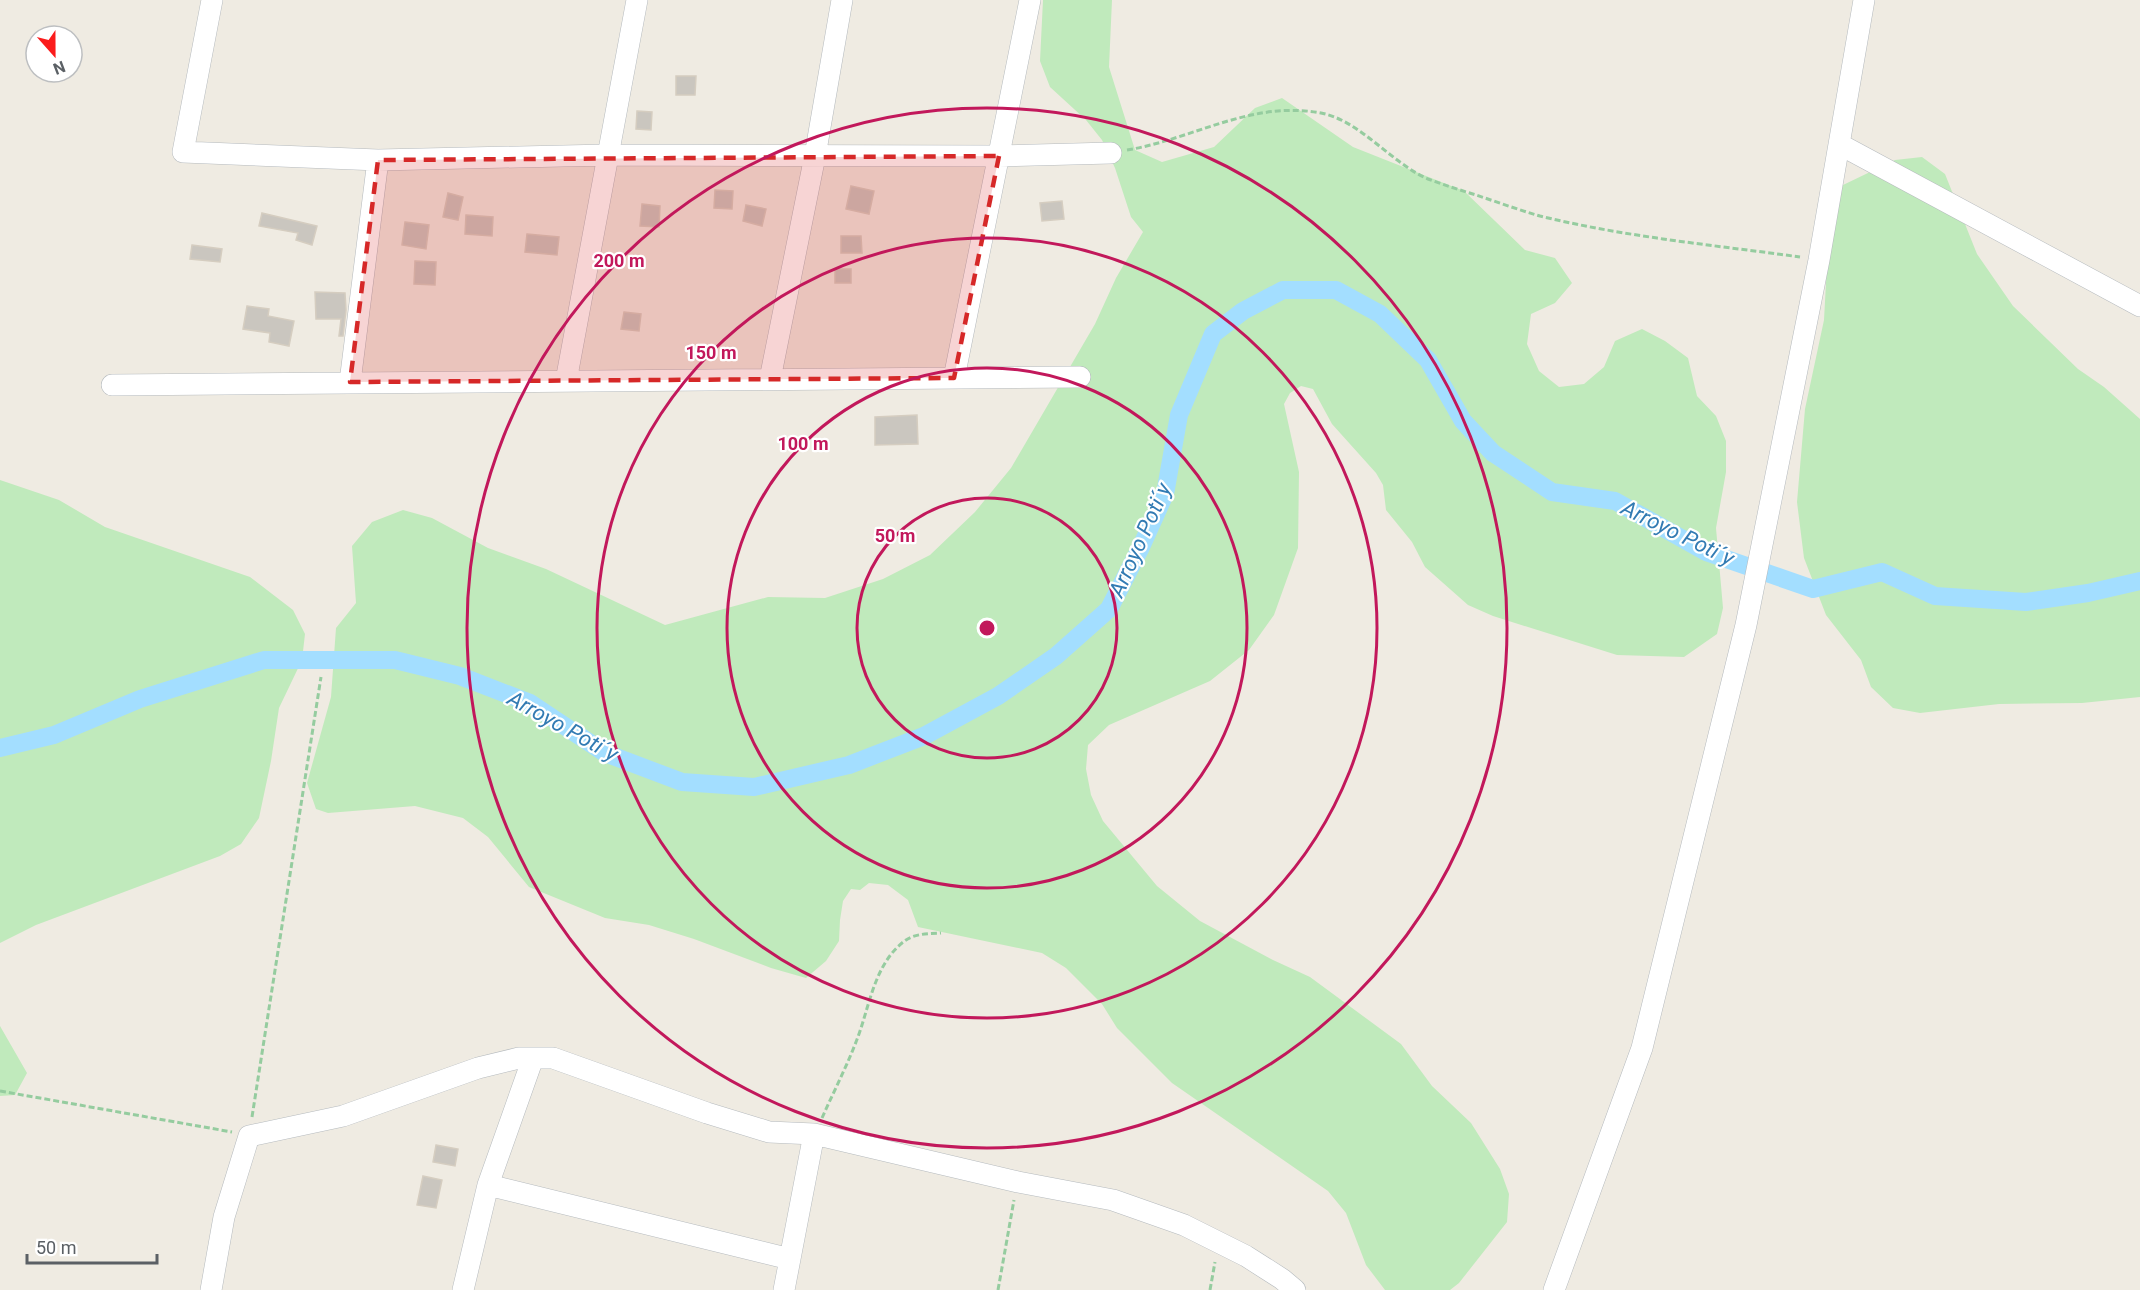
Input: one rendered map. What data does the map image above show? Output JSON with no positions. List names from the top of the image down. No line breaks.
{"water":["Arroyo Poti´y"],"scale_bar":"50 m","north":"bottom","rings":["200 m","150 m","100 m","50 m"]}
